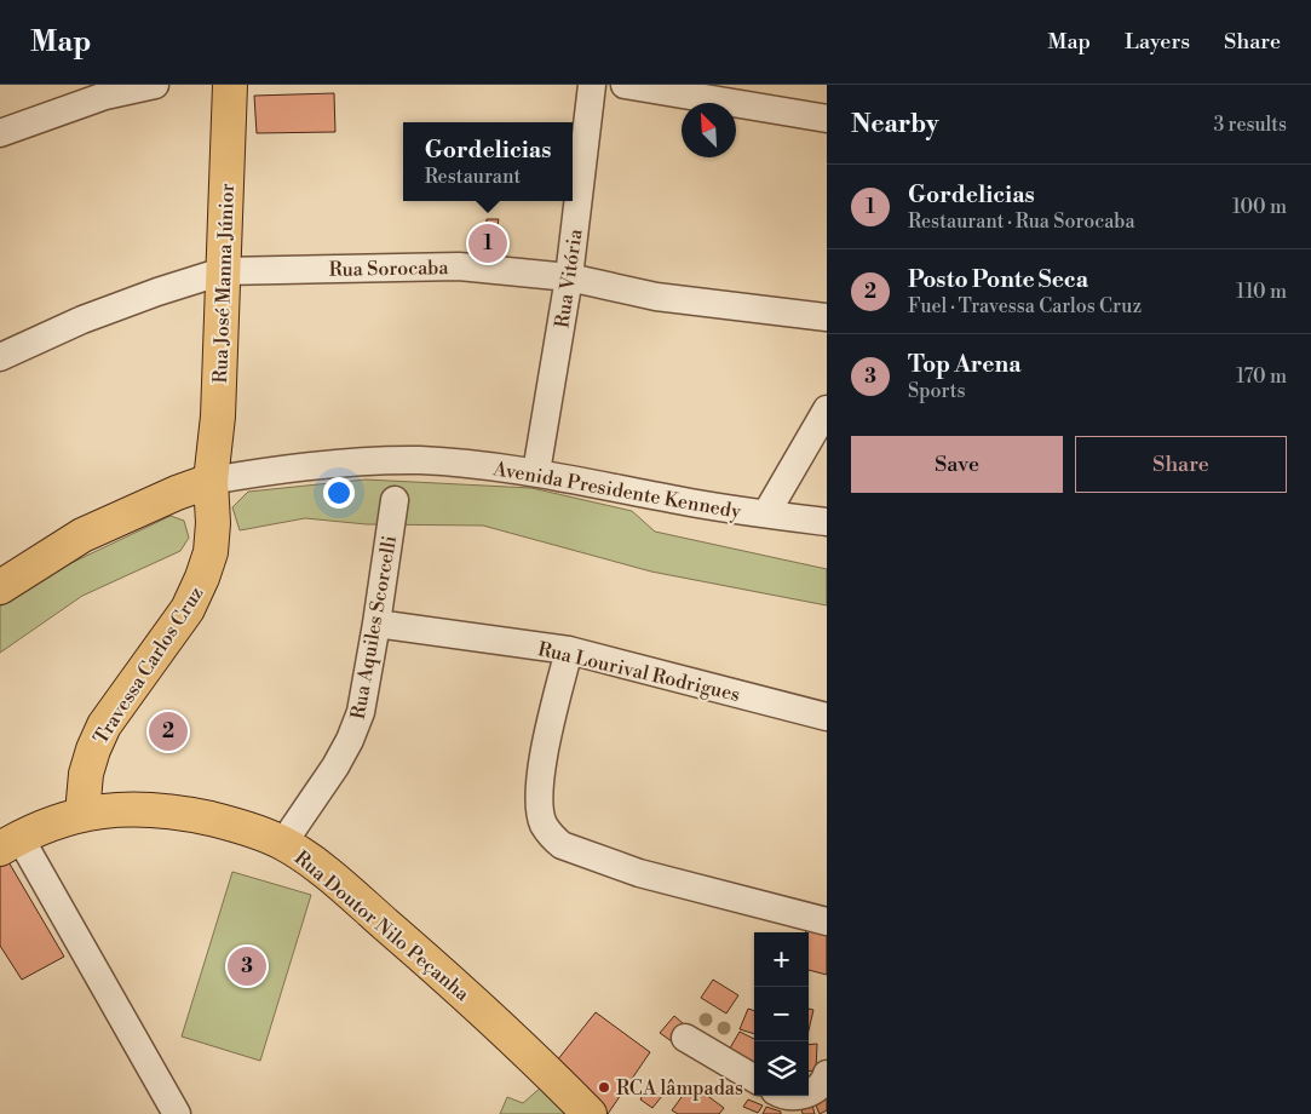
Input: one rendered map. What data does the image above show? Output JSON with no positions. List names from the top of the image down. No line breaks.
{"streets":{"main road":["Rua José Manna Júnior","Avenida Presidente Kennedy","Travessa Carlos Cruz","Rua Doutor Nilo Peçanha"],"street":["Rua Sorocaba","Rua Vitória","Rua Aquiles Scorcelli","Rua Lourival Rodrigues"]},"crossings":[["Rua Sorocaba","Rua Vitória"],["Rua Sorocaba","Rua José Manna Júnior"],["Rua Vitória","Avenida Presidente Kennedy"],["Rua José Manna Júnior","Avenida Presidente Kennedy"],["Rua José Manna Júnior","Travessa Carlos Cruz"],["Avenida Presidente Kennedy","Travessa Carlos Cruz"],["Rua Aquiles Scorcelli","Rua Lourival Rodrigues"],["Rua Aquiles Scorcelli","Rua Doutor Nilo Peçanha"],["Travessa Carlos Cruz","Rua Doutor Nilo Peçanha"]],"places":["RCA lâmpadas"],"north":"top left","page":{"header":"Map","nav":["Map","Layers","Share"],"heading":["Nearby","3 results"],"popup":["Gordelicias","Restaurant"],"list":[{"mark":"1","name":"Gordelicias","note":"Restaurant · Rua Sorocaba","value":"100 m"},{"mark":"2","name":"Posto Ponte Seca","note":"Fuel · Travessa Carlos Cruz","value":"110 m"},{"mark":"3","name":"Top Arena","note":"Sports","value":"170 m"}],"pins":["1","2","3"],"buttons":["Save","Share"],"map_buttons":["+","−"]}}
